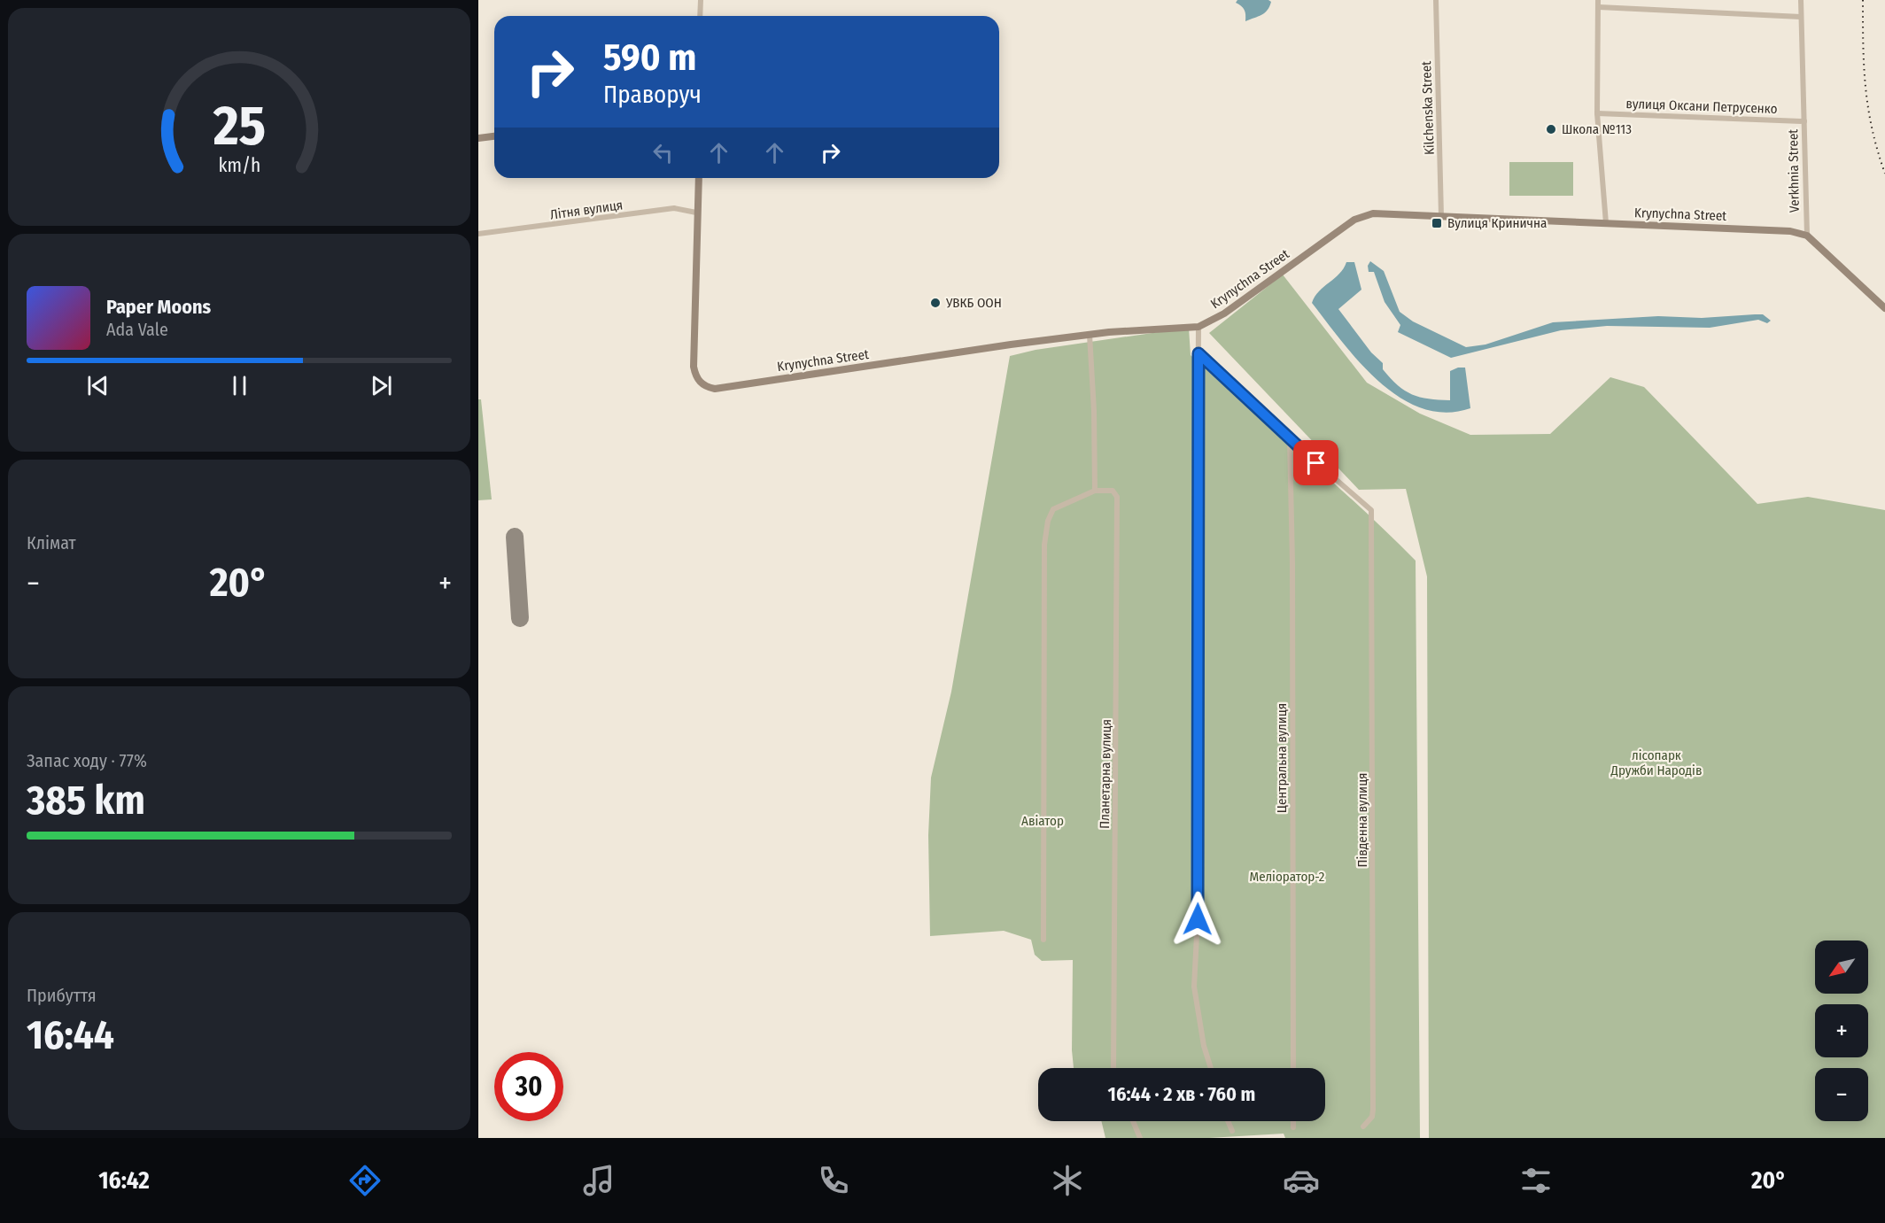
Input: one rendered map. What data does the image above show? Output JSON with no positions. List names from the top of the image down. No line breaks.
{"streets":{"street":["вулиця Оксани Петрусенко","Kilchenska Street","Verkhnia Street","Літня вулиця","Krynychna Street","Центральна вулиця","Планетарна вулиця","Південна вулиця"]},"crossings":[["вулиця Оксани Петрусенко","Verkhnia Street"],["Kilchenska Street","Krynychna Street"],["Verkhnia Street","Krynychna Street"],["Літня вулиця","Krynychna Street"],["Центральна вулиця","Південна вулиця"]],"parks":["лісопарк Дружби Народів","Авіатор","Меліоратор-2"],"places":{"other":["Школа №113","УВКБ ООН"],"transit":["Вулиця Кринична"]},"north":"bottom left","page":{"turn":["590 m","Праворуч"],"song":["Paper Moons","Ada Vale"],"tile":["Клімат",["Запас ходу · 77%","385 km"],["Прибуття","16:44"]],"heat":["−","20°","+"],"map_buttons":["+","−"],"limit":"30","trip":"16:44 · 2 хв · 760 m","tabs":["16:42","20°"],"gauge":["25","km/h"]}}
